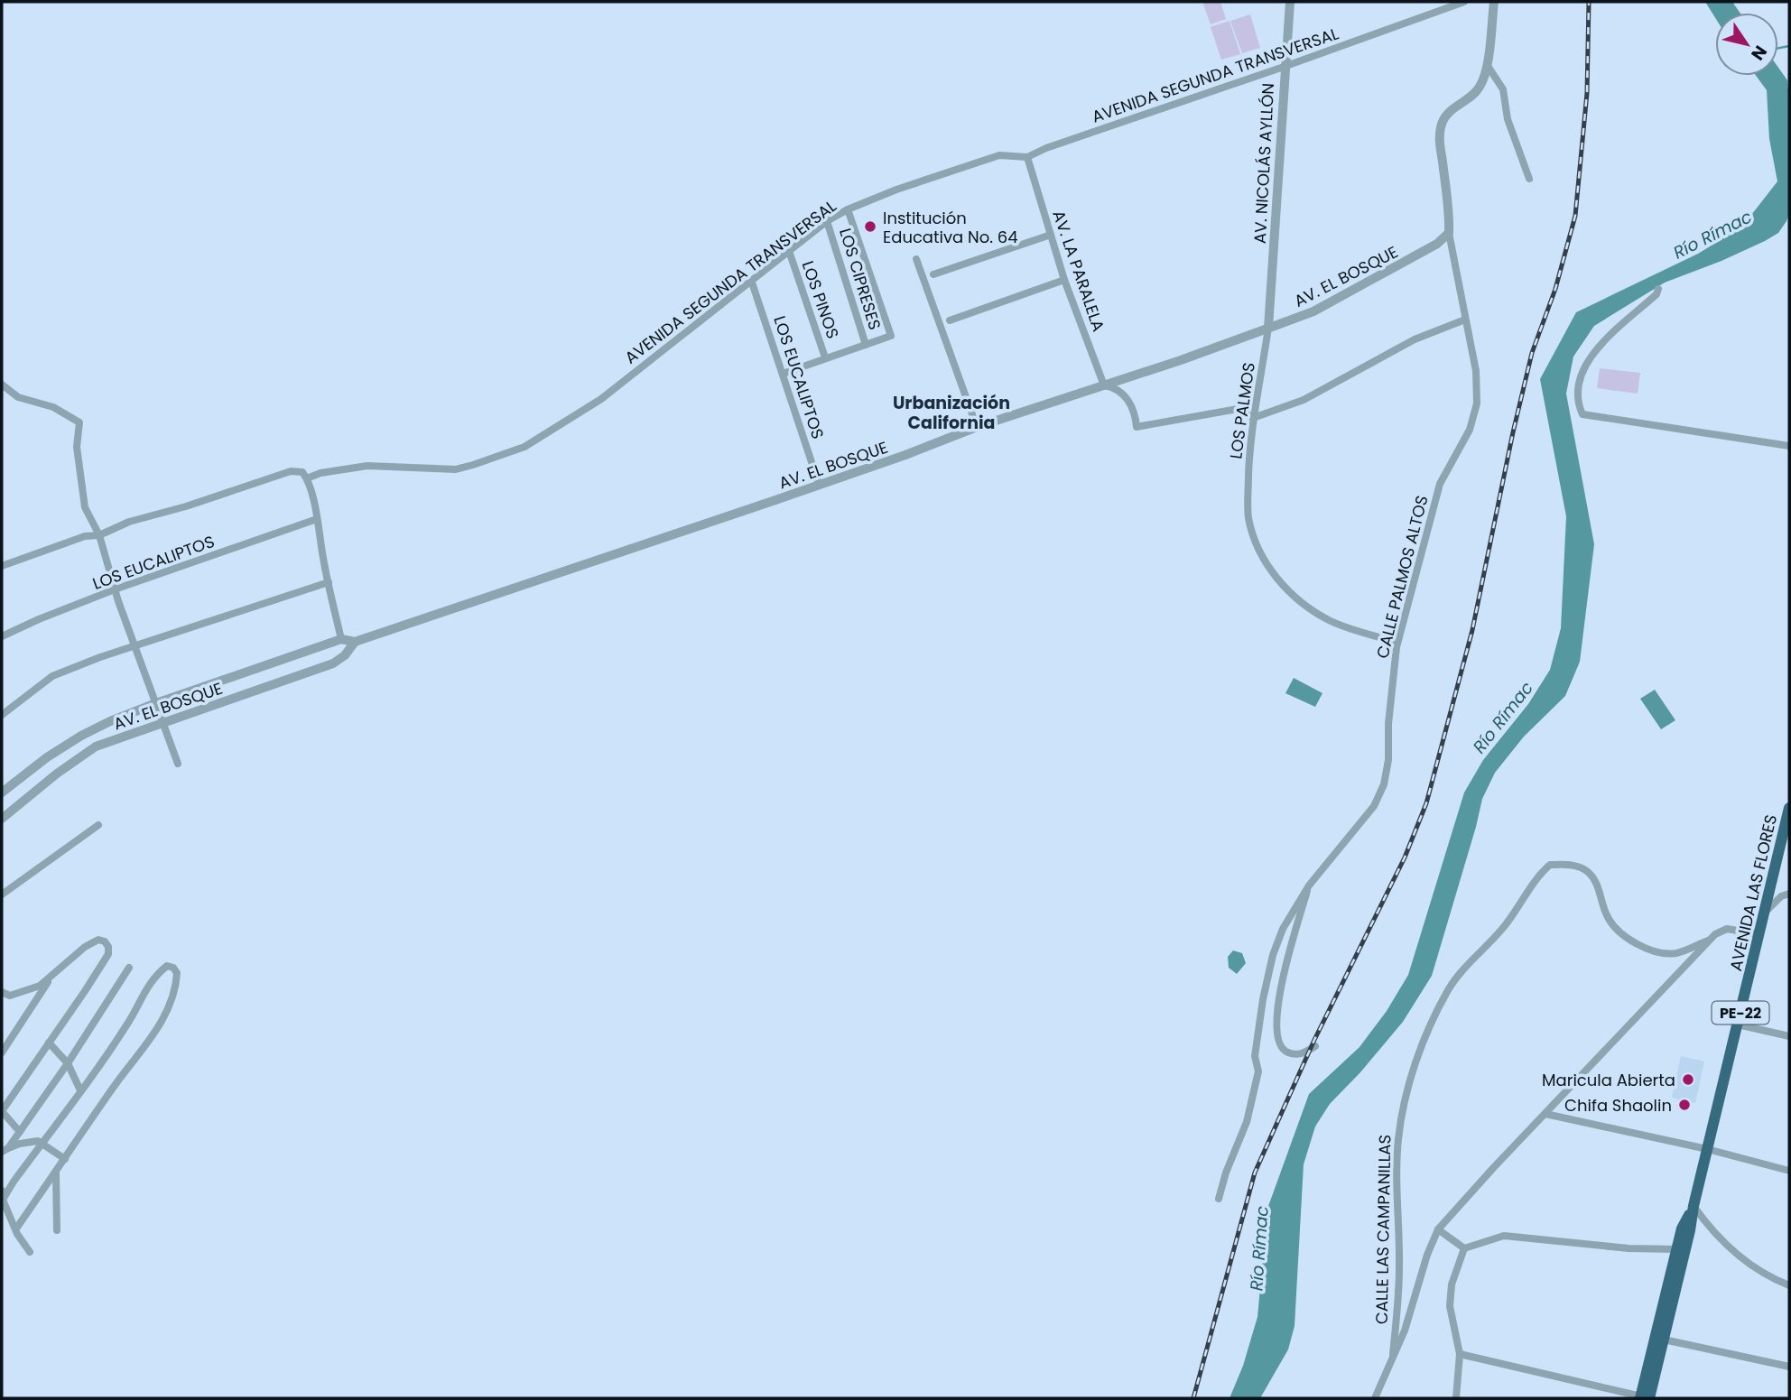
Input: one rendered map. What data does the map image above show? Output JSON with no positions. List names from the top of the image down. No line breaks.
{"streets":{"highway":["AVENIDA LAS FLORES","PE-22"],"street":["AVENIDA SEGUNDA TRANSVERSAL","AV. NICOLÁS AYLLÓN","AV. LA PARALELA","AV. EL BOSQUE","LOS CIPRESES","LOS PINOS","LOS EUCALIPTOS","LOS PALMOS","CALLE PALMOS ALTOS","CALLE LAS CAMPANILLAS"]},"crossings":[["AVENIDA SEGUNDA TRANSVERSAL","AV. NICOLÁS AYLLÓN"],["AVENIDA SEGUNDA TRANSVERSAL","AV. LA PARALELA"],["AVENIDA SEGUNDA TRANSVERSAL","LOS CIPRESES"],["AVENIDA SEGUNDA TRANSVERSAL","LOS PINOS"],["AVENIDA SEGUNDA TRANSVERSAL","LOS EUCALIPTOS"],["AV. NICOLÁS AYLLÓN","AV. EL BOSQUE"],["AV. NICOLÁS AYLLÓN","LOS PALMOS"],["AV. LA PARALELA","AV. EL BOSQUE"],["AV. EL BOSQUE","LOS EUCALIPTOS"],["AV. EL BOSQUE","LOS PALMOS"],["AV. EL BOSQUE","CALLE PALMOS ALTOS"],["LOS PALMOS","CALLE PALMOS ALTOS"]],"districts":["Urbanización California"],"water":["Río Rímac"],"places":["Institución Educativa No. 64","Maricula Abierta","Chifa Shaolin"],"north":"bottom right"}
